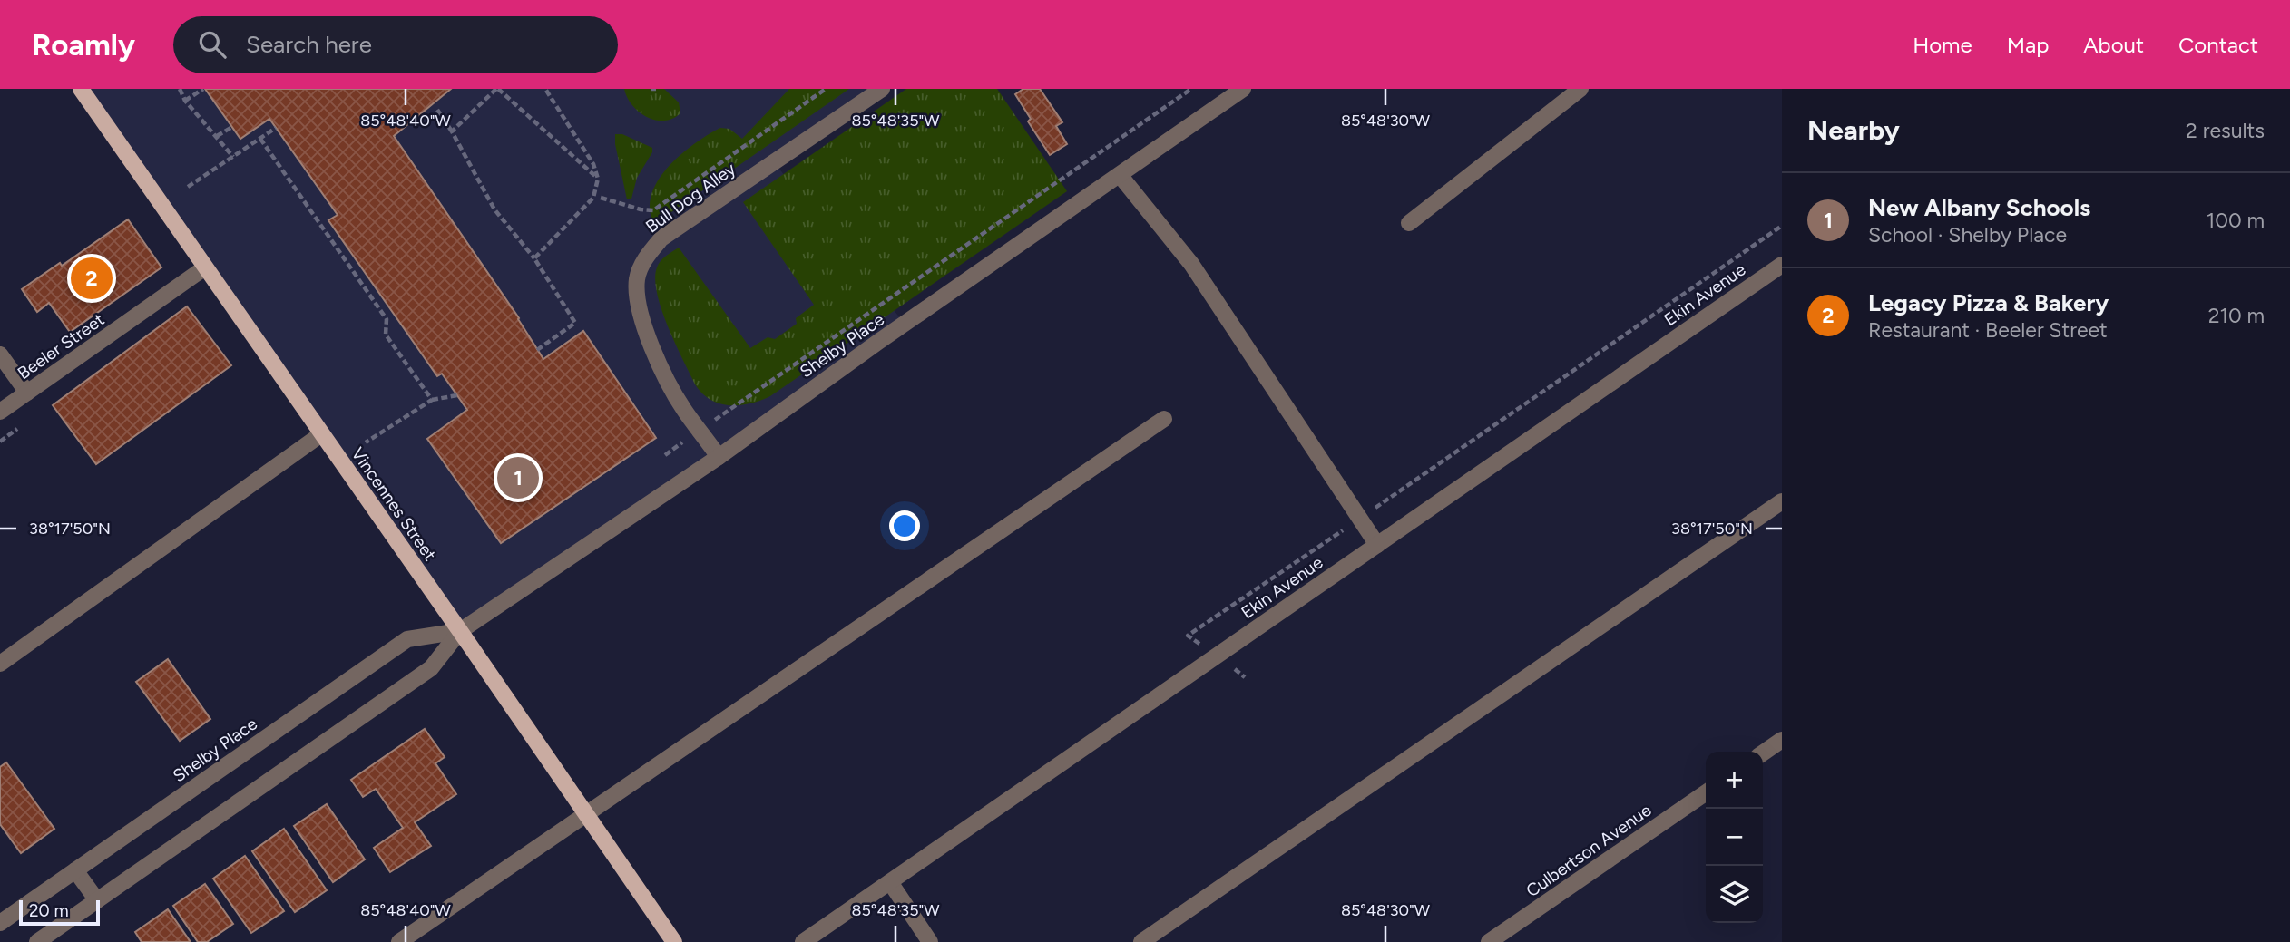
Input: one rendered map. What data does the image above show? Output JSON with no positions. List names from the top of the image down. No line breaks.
{"streets":{"main road":["Vincennes Street"],"street":["Bull Dog Alley","Ekin Avenue","Shelby Place","Beeler Street","Culbertson Avenue"]},"crossings":[["Bull Dog Alley","Shelby Place"],["Shelby Place","Vincennes Street"],["Beeler Street","Vincennes Street"]],"scale_bar":"20 m","page":{"header":"Roamly","search":"Search here","nav":["Home","Map","About","Contact"],"heading":["Nearby","2 results"],"list":[{"mark":"1","name":"New Albany Schools","note":"School · Shelby Place","value":"100 m"},{"mark":"2","name":"Legacy Pizza & Bakery","note":"Restaurant · Beeler Street","value":"210 m"}],"pins":["2","1"],"map_buttons":["+","−"],"scale":"20 m"},"coordinates":["85°48'40\"W","85°48'35\"W","85°48'30\"W","38°17'50\"N"]}
